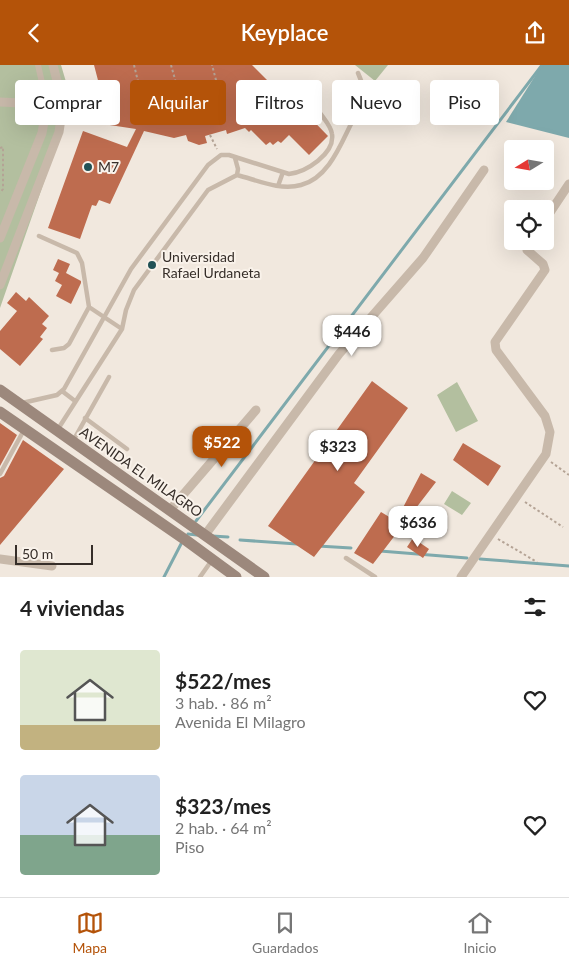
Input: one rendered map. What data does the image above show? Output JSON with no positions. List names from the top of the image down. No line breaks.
{"streets":{"main road":["AVENIDA EL MILAGRO"]},"places":["M7","Universidad Rafael Urdaneta"],"scale_bar":"50 m","north":"left","page":{"header":"Keyplace","chip":["Comprar","Alquilar","Filtros","Nuevo","Piso"],"price":["$446","$522","$323","$636"],"scale":"50 m","heading":"4 viviendas","list":[{"name":"$522/mes","note":"3 hab. · 86 m² · Avenida El Milagro"},{"name":"$323/mes","note":"2 hab. · 64 m² · Piso"}],"tabs":["Mapa","Guardados","Inicio"]}}
